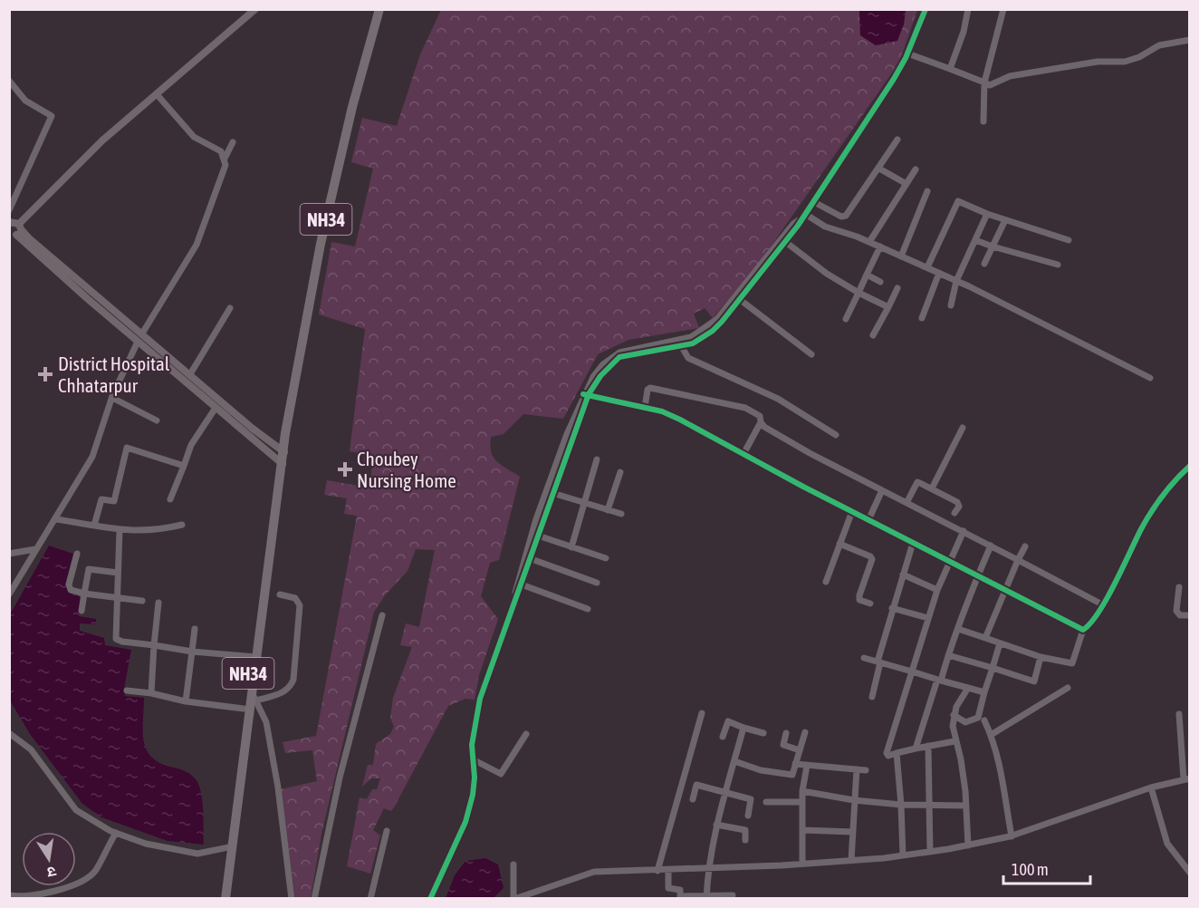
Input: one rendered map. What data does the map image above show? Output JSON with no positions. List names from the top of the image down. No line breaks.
{"streets":{"highway":["NH34"]},"places":{"health":["District Hospital Chhatarpur","Choubey Nursing Home"]},"scale_bar":"100 m","north":"bottom"}
